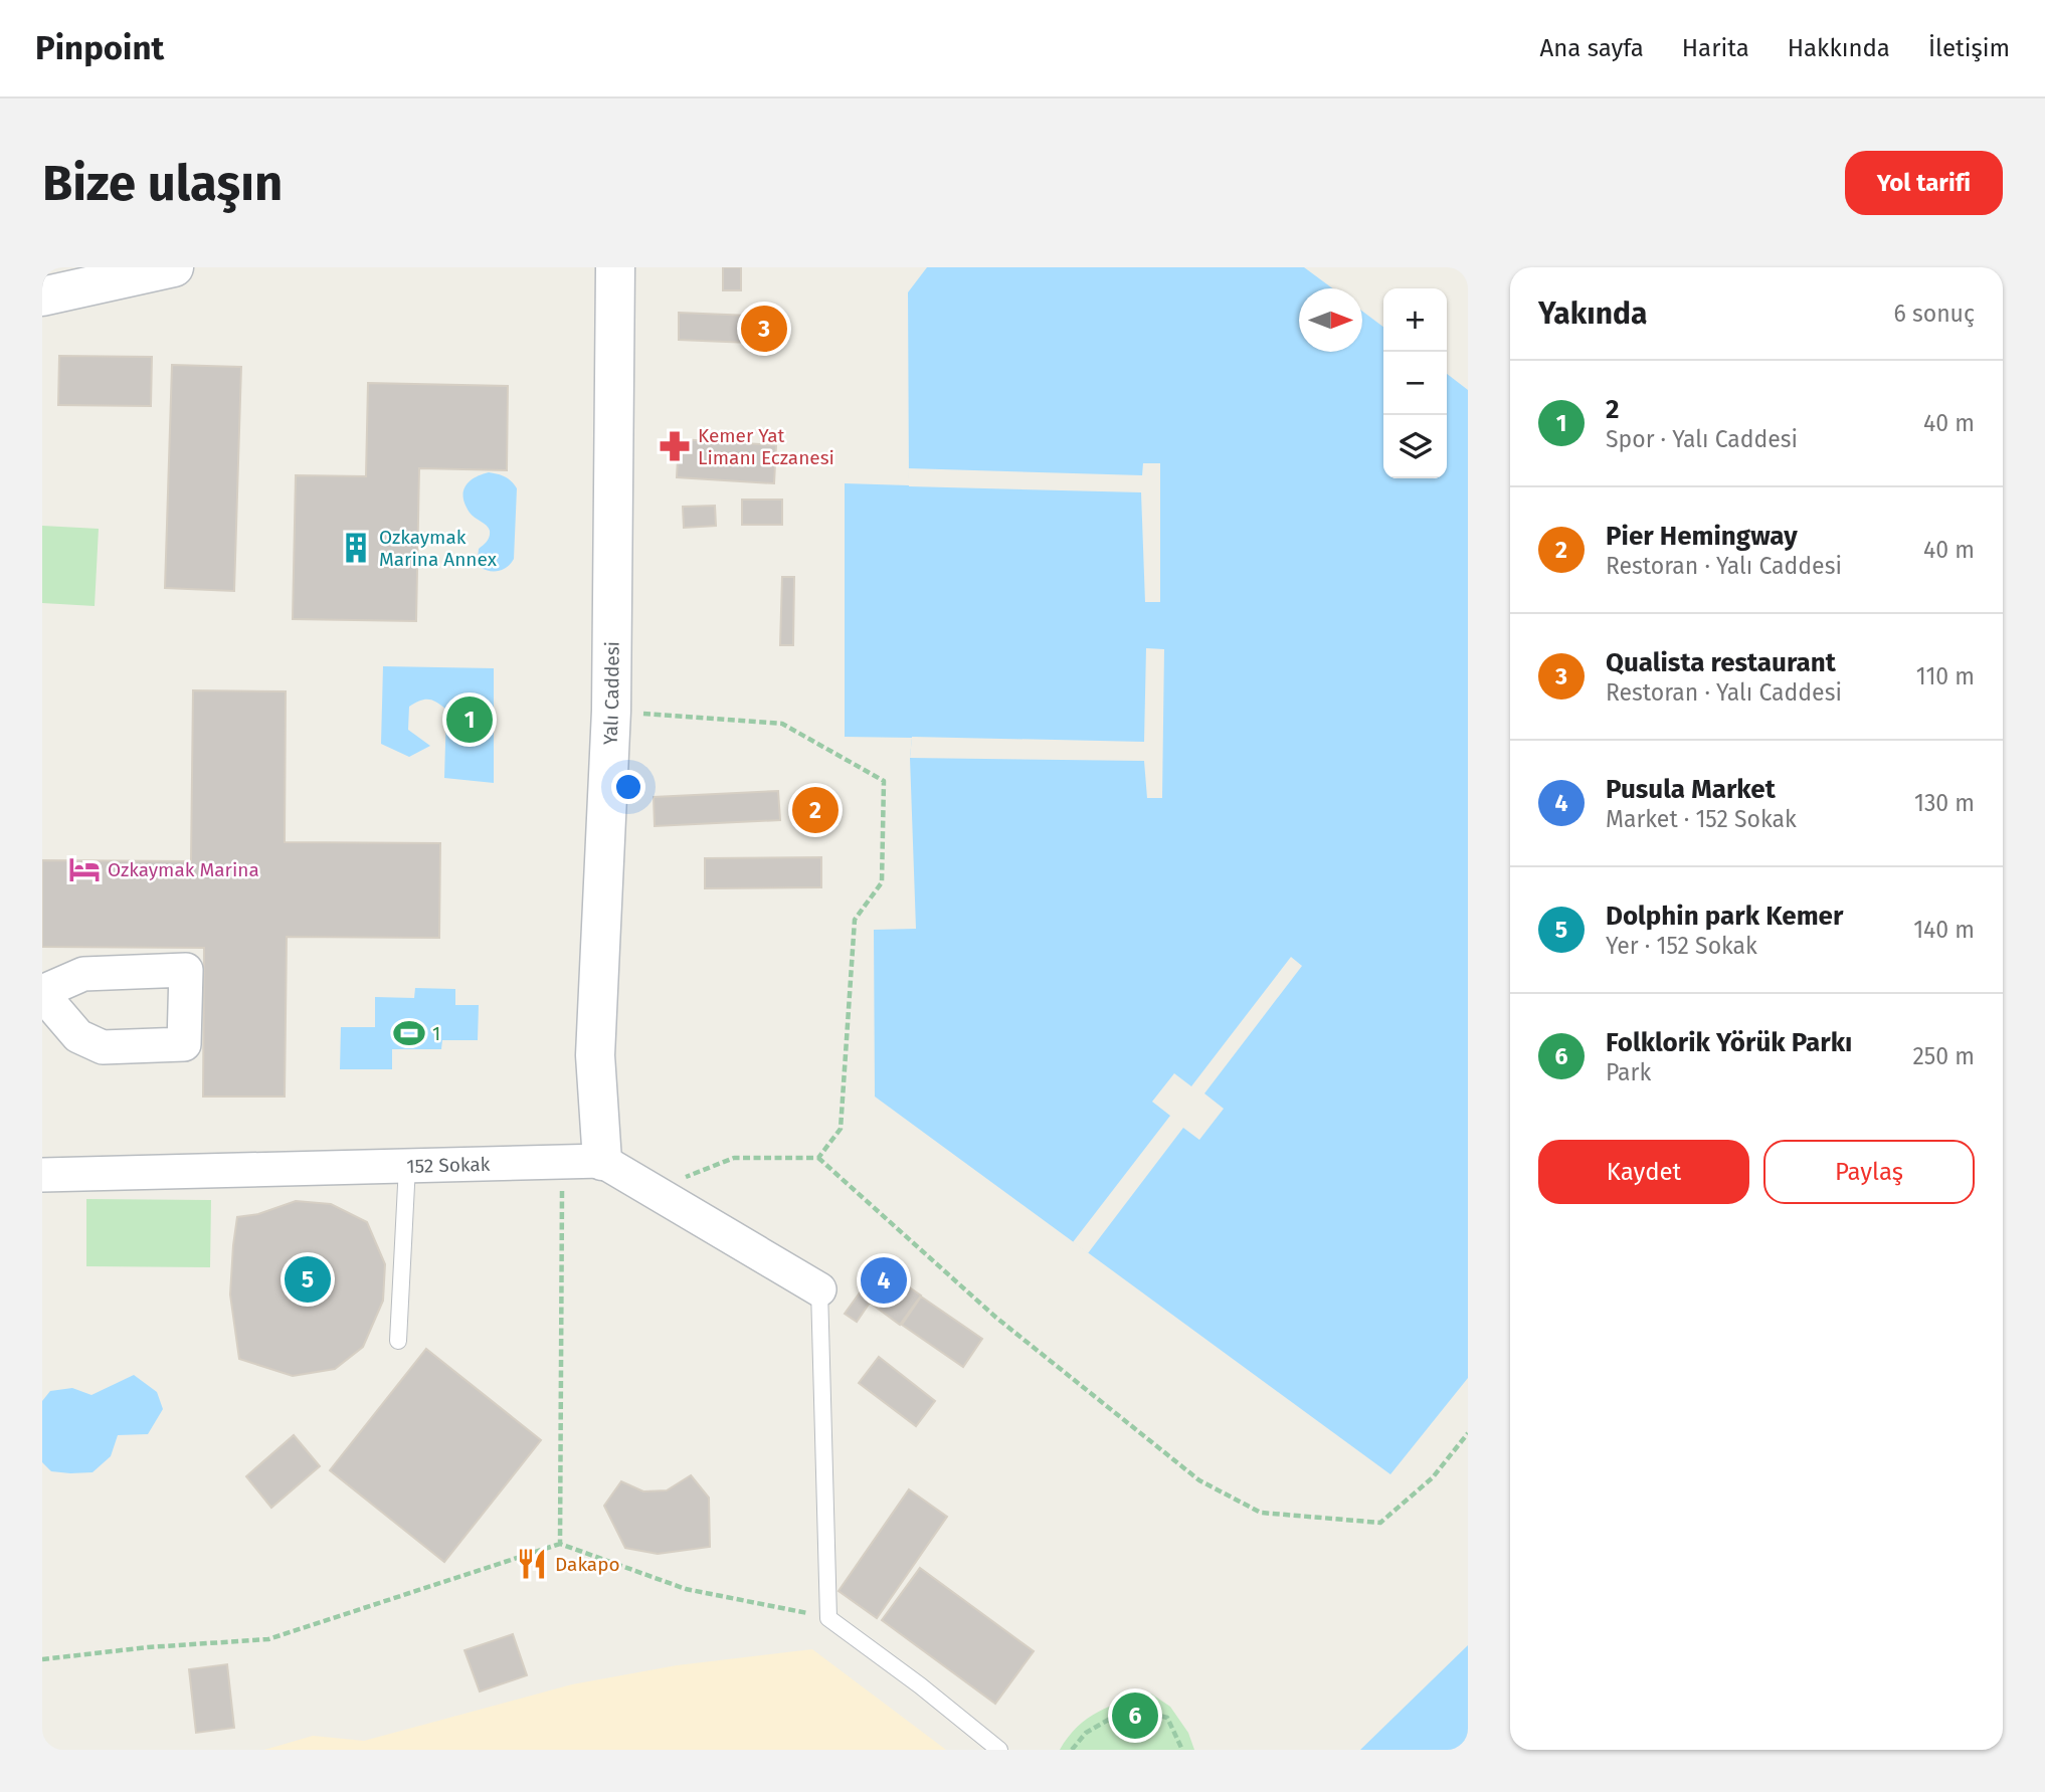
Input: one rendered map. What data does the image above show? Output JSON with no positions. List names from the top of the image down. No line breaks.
{"streets":{"street":["Yalı Caddesi","152 Sokak"]},"crossings":[["Yalı Caddesi","152 Sokak"]],"places":{"pharmacy":["Kemer Yat Limanı Eczanesi"],"building":["Ozkaymak Marina Annex"],"hotel":["Ozkaymak Marina"],"sports":["1"],"restaurant":["Dakapo"]},"north":"right","page":{"header":"Pinpoint","nav":["Ana sayfa","Harita","Hakkında","İletişim"],"buttons":["Yol tarifi",["Kaydet","Paylaş"]],"title":"Bize ulaşın","heading":["Yakında","6 sonuç"],"map_buttons":["+","−"],"pins":["3","1","2","5","4","6"],"list":[{"mark":"1","name":"2","note":"Spor · Yalı Caddesi","value":"40 m"},{"mark":"2","name":"Pier Hemingway","note":"Restoran · Yalı Caddesi","value":"40 m"},{"mark":"3","name":"Qualista restaurant","note":"Restoran · Yalı Caddesi","value":"110 m"},{"mark":"4","name":"Pusula Market","note":"Market · 152 Sokak","value":"130 m"},{"mark":"5","name":"Dolphin park Kemer","note":"Yer · 152 Sokak","value":"140 m"},{"mark":"6","name":"Folklorik Yörük Parkı","note":"Park","value":"250 m"}]}}
